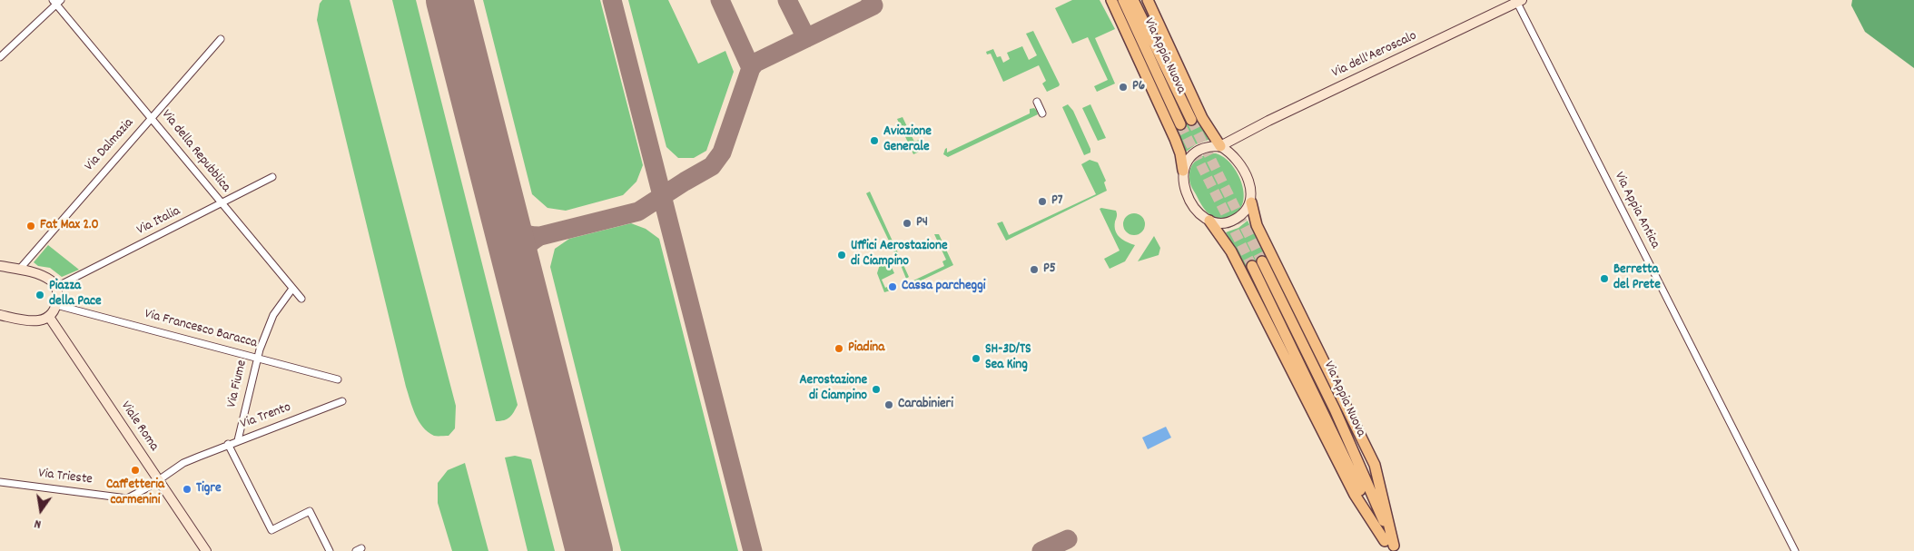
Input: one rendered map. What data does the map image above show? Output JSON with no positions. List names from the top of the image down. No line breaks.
{"streets":{"main road":["Via Appia Nuova"],"street":["Via dell'Aeroscalo","Via Dalmazia","Via della Repubblica","Via Appia Antica","Via Italia","Via Francesco Baracca","Via Fiume","Via Trento","Viale Roma","Via Trieste"]},"crossings":[["Via dell'Aeroscalo","Via Appia Antica"],["Via Dalmazia","Via della Repubblica"],["Via della Repubblica","Via Italia"],["Via della Repubblica","Via Fiume"],["Via Francesco Baracca","Via Fiume"],["Via Fiume","Via Trento"],["Via Trento","Viale Roma"],["Via Trento","Via Trieste"]],"places":["P6","Aviazione Generale","P7","P4","Fat Max 2.0","Uffici Aerostazione di Ciampino","P5","Berretta del Prete","Cassa parcheggi","Piazza della Pace","Piadina","SH-3D/TS Sea King","Aerostazione di Ciampino","Carabinieri","Caffetteria carmenini","Tigre"],"north":"bottom"}
